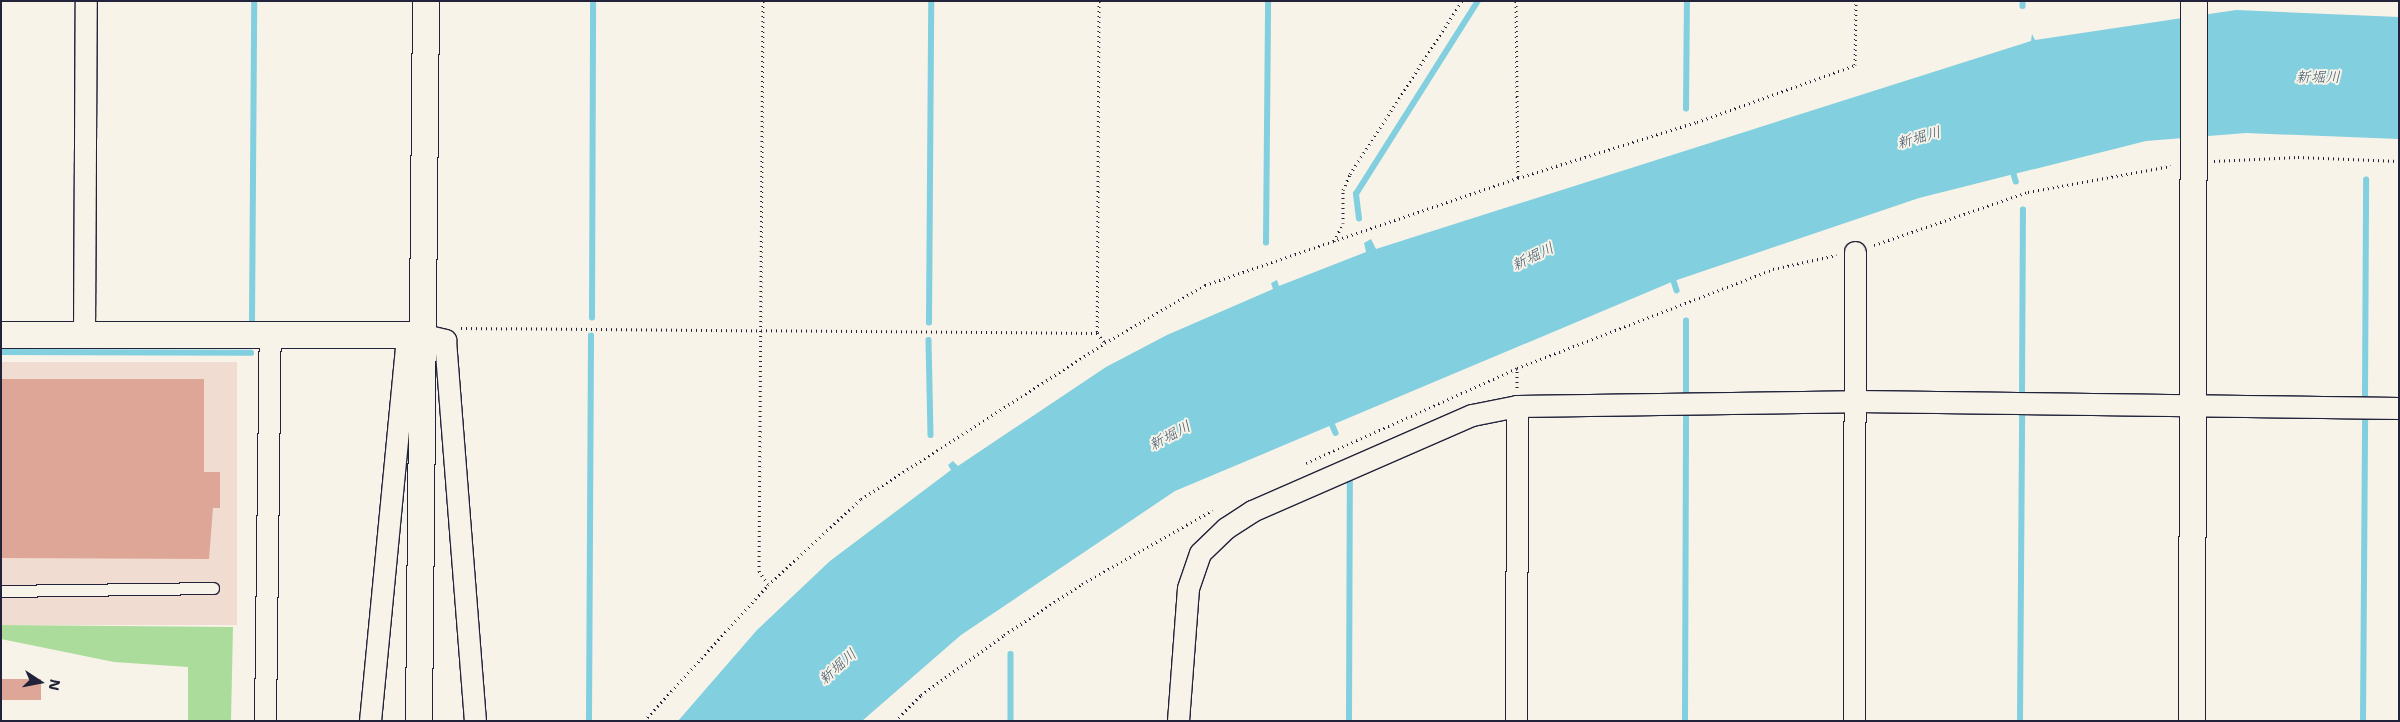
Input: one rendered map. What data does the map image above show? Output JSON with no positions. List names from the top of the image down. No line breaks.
{"water":["新堀川"],"north":"right"}
